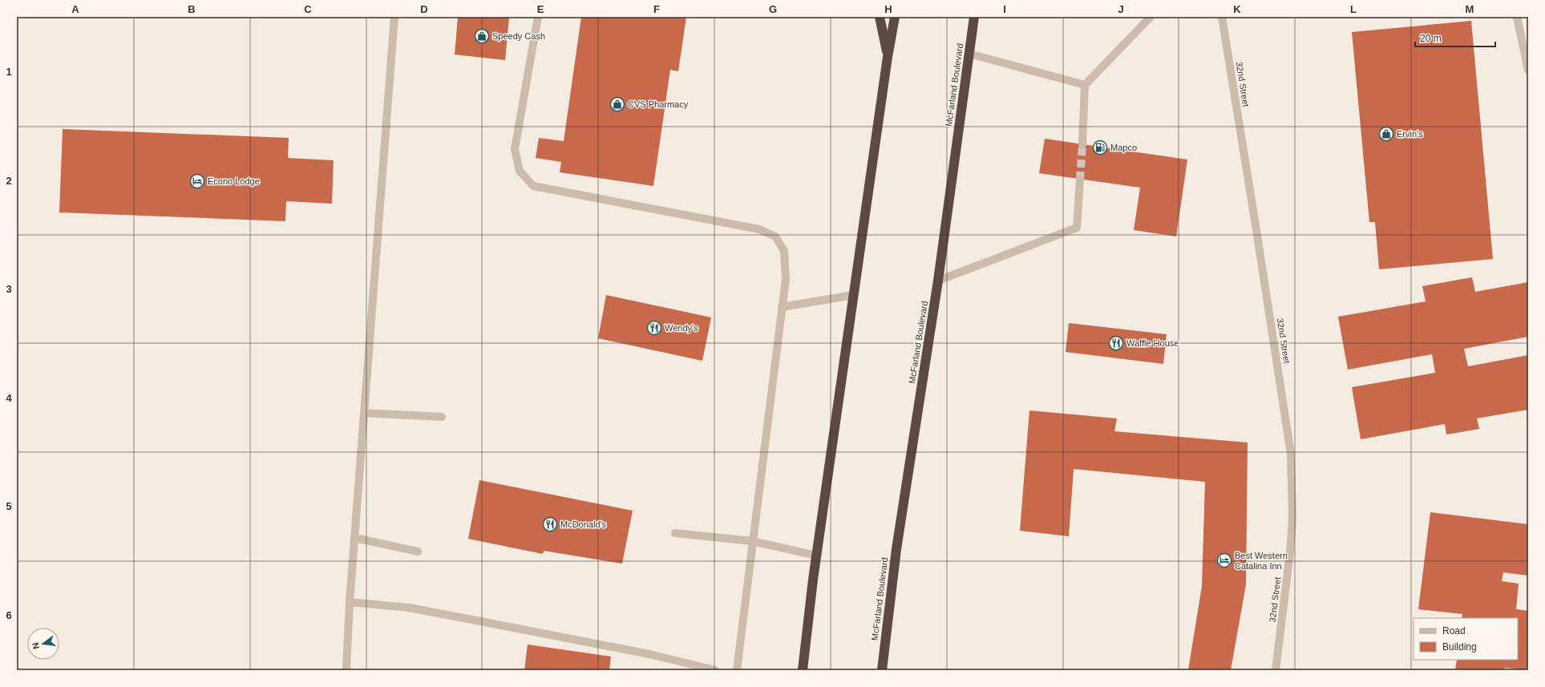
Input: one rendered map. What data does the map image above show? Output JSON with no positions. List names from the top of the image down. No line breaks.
{"streets":{"highway":["McFarland Boulevard"],"street":["32nd Street"]},"places":{"shop":["Speedy Cash","CVS Pharmacy","Ervin's"],"fuel station":["Mapco"],"hotel":["Econo Lodge","Best Western Catalina Inn"],"restaurant":["Wendy's","Waffle House","McDonald's"]},"legend":["Road","Building"],"scale_bar":"20 m","north":"left","grid":{"columns":["A","B","C","D","E","F","G","H","I","J","K","L","M"],"rows":["1","2","3","4","5","6"]}}
